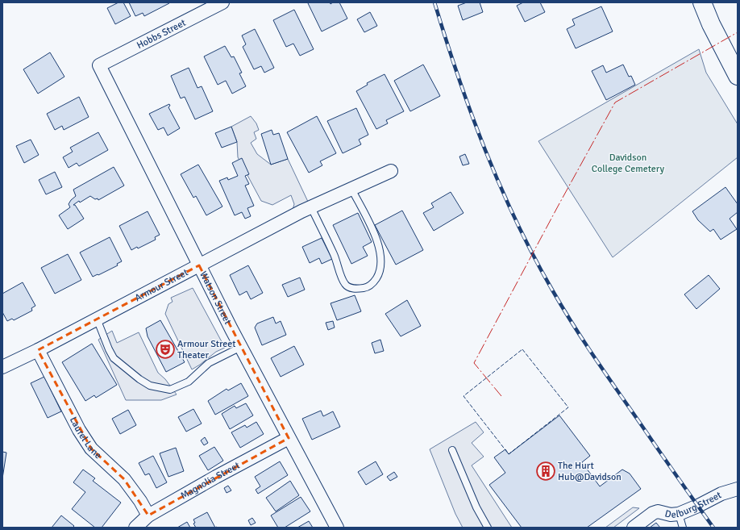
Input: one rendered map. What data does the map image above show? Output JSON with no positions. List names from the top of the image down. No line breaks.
{"streets":{"street":["Hobbs Street","Armour Street","Watson Street","Laurel Lane","Magnolia Street","Delburg Street"]},"crossings":[["Hobbs Street","Watson Street"],["Armour Street","Watson Street"],["Armour Street","Laurel Lane"],["Watson Street","Magnolia Street"],["Laurel Lane","Magnolia Street"]],"parks":["Davidson College Cemetery"],"places":{"theatre":["Armour Street Theater"],"building":["The Hurt Hub@Davidson"]}}
